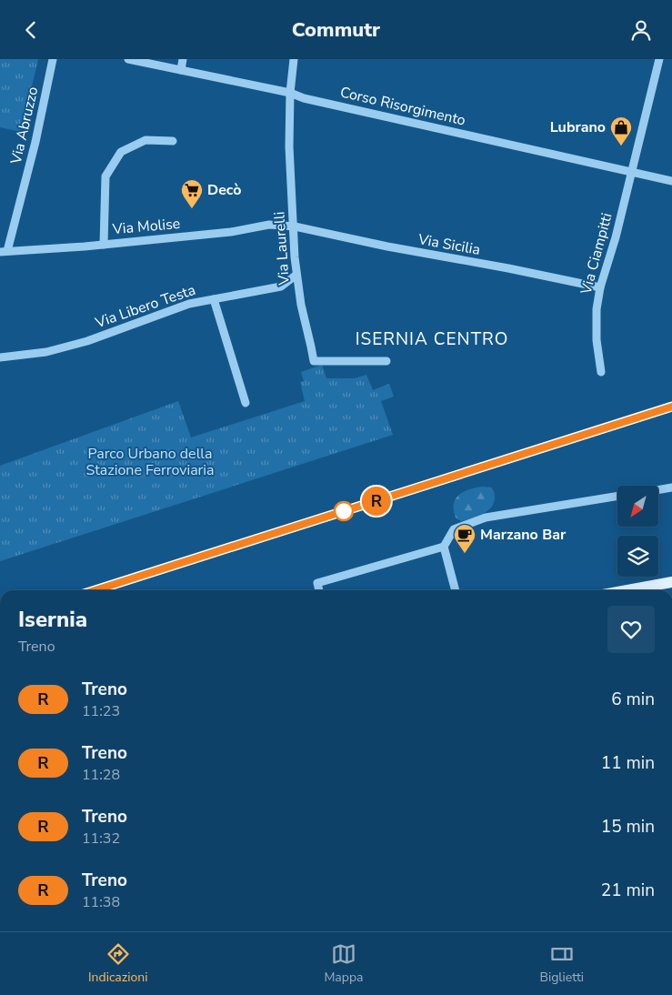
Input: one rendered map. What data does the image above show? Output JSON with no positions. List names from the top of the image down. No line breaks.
{"streets":{"street":["Corso Risorgimento","Via Abruzzo","Via Molise","Via Sicilia","Via Laurelli","Via Ciampitti","Via Libero Testa"]},"crossings":[["Corso Risorgimento","Via Laurelli"],["Corso Risorgimento","Via Ciampitti"],["Via Abruzzo","Via Molise"],["Via Molise","Via Sicilia"],["Via Molise","Via Laurelli"],["Via Sicilia","Via Laurelli"],["Via Sicilia","Via Ciampitti"],["Via Laurelli","Via Libero Testa"]],"districts":["ISERNIA CENTRO"],"parks":["Parco Urbano della Stazione Ferroviaria"],"places":{"shop":["Lubrano"],"supermarket":["Decò"],"cafe":["Marzano Bar"]},"north":"bottom left","page":{"header":"Commutr","on_map":"R","heading":["Isernia","Treno"],"list":[{"mark":"R","name":"Treno","note":"11:23","value":"6 min"},{"mark":"R","name":"Treno","note":"11:28","value":"11 min"},{"mark":"R","name":"Treno","note":"11:32","value":"15 min"},{"mark":"R","name":"Treno","note":"11:38","value":"21 min"}],"tabs":["Indicazioni","Mappa","Biglietti"]}}
